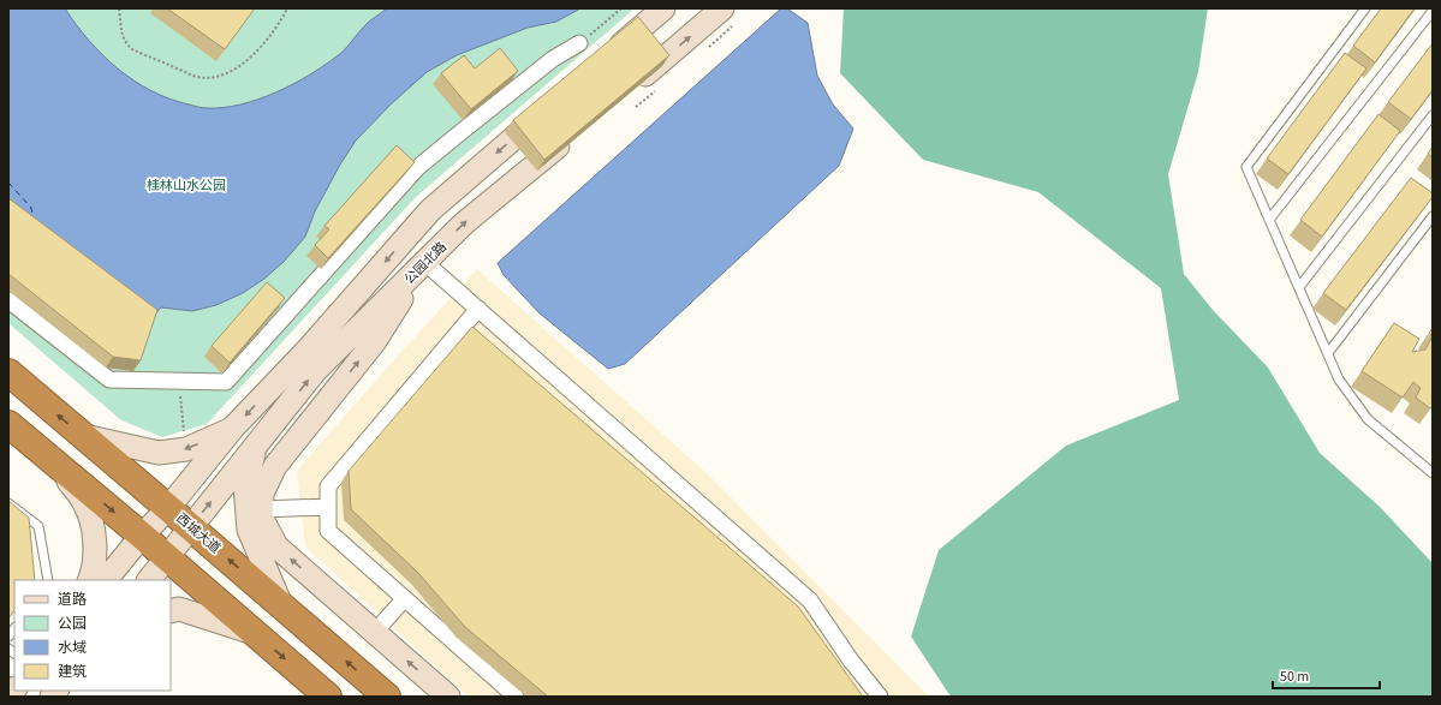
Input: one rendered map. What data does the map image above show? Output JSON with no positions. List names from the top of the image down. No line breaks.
{"streets":{"highway":["西城大道"],"main road":["公园北路"]},"crossings":[["公园北路","西城大道"]],"parks":["桂林山水公园"],"legend":["道路","公园","水域","建筑"],"scale_bar":"50 m"}
